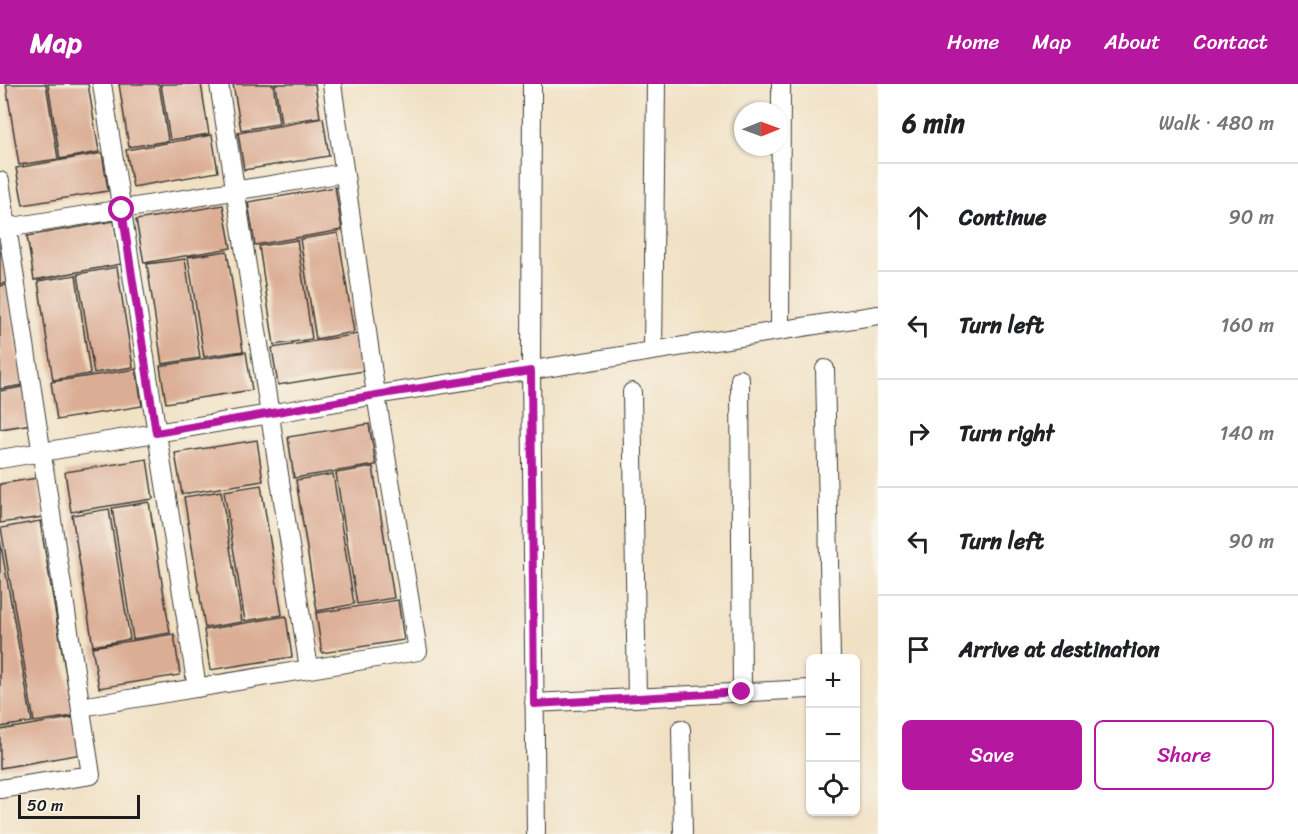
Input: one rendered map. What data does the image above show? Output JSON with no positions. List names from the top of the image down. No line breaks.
{"scale_bar":"50 m","north":"right","page":{"header":"Map","nav":["Home","Map","About","Contact"],"heading":["6 min","Walk · 480 m"],"list":[["Continue","90 m"],["Turn left","160 m"],["Turn right","140 m"],["Turn left","90 m"],"Arrive at destination"],"map_buttons":["+","−"],"buttons":["Save","Share"],"scale":"50 m"}}
